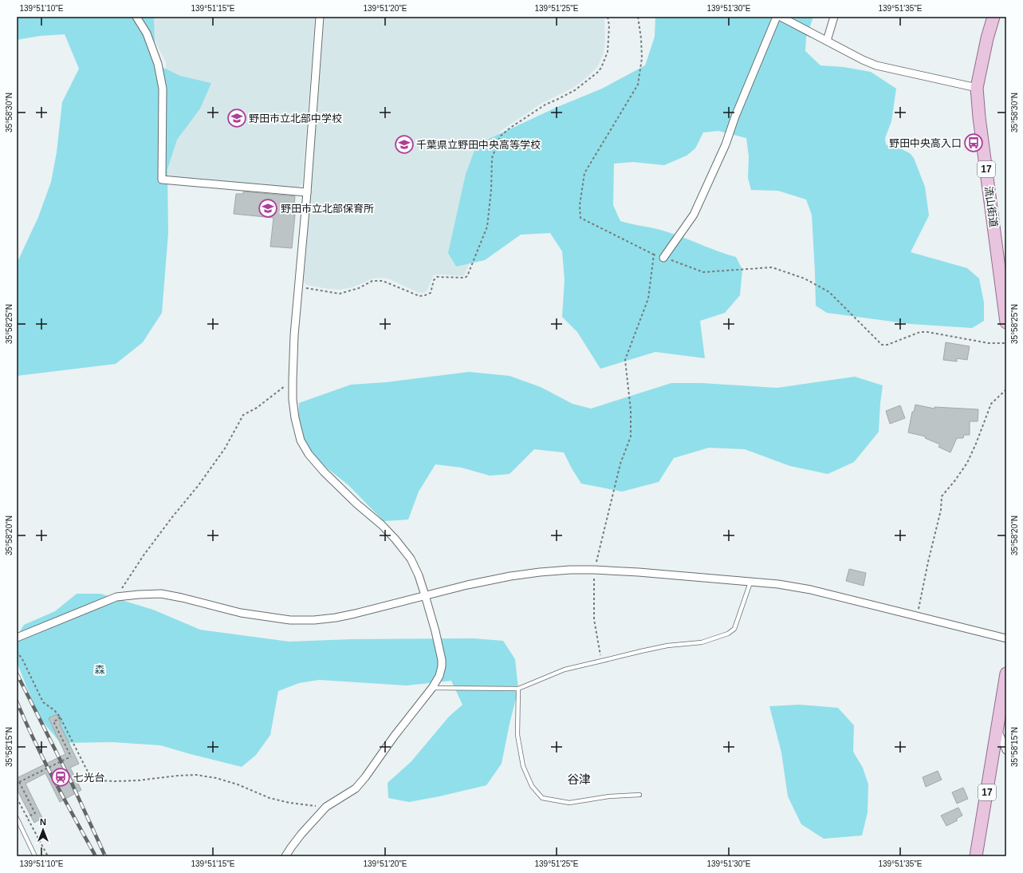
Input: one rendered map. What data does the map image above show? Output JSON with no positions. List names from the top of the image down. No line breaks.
{"streets":{"main road":["17","流山街道"]},"districts":["谷津"],"parks":["森"],"places":{"school or university":["野田市立北部中学校","千葉県立野田中央高等学校","野田市立北部保育所"],"bus stop":["野田中央高入口"],"station":["七光台"]},"north":"top","coordinates":["139°51'10\"E","139°51'15\"E","139°51'20\"E","139°51'25\"E","139°51'30\"E","139°51'35\"E","35°58'30\"N","35°58'25\"N","35°58'20\"N","35°58'15\"N"]}
